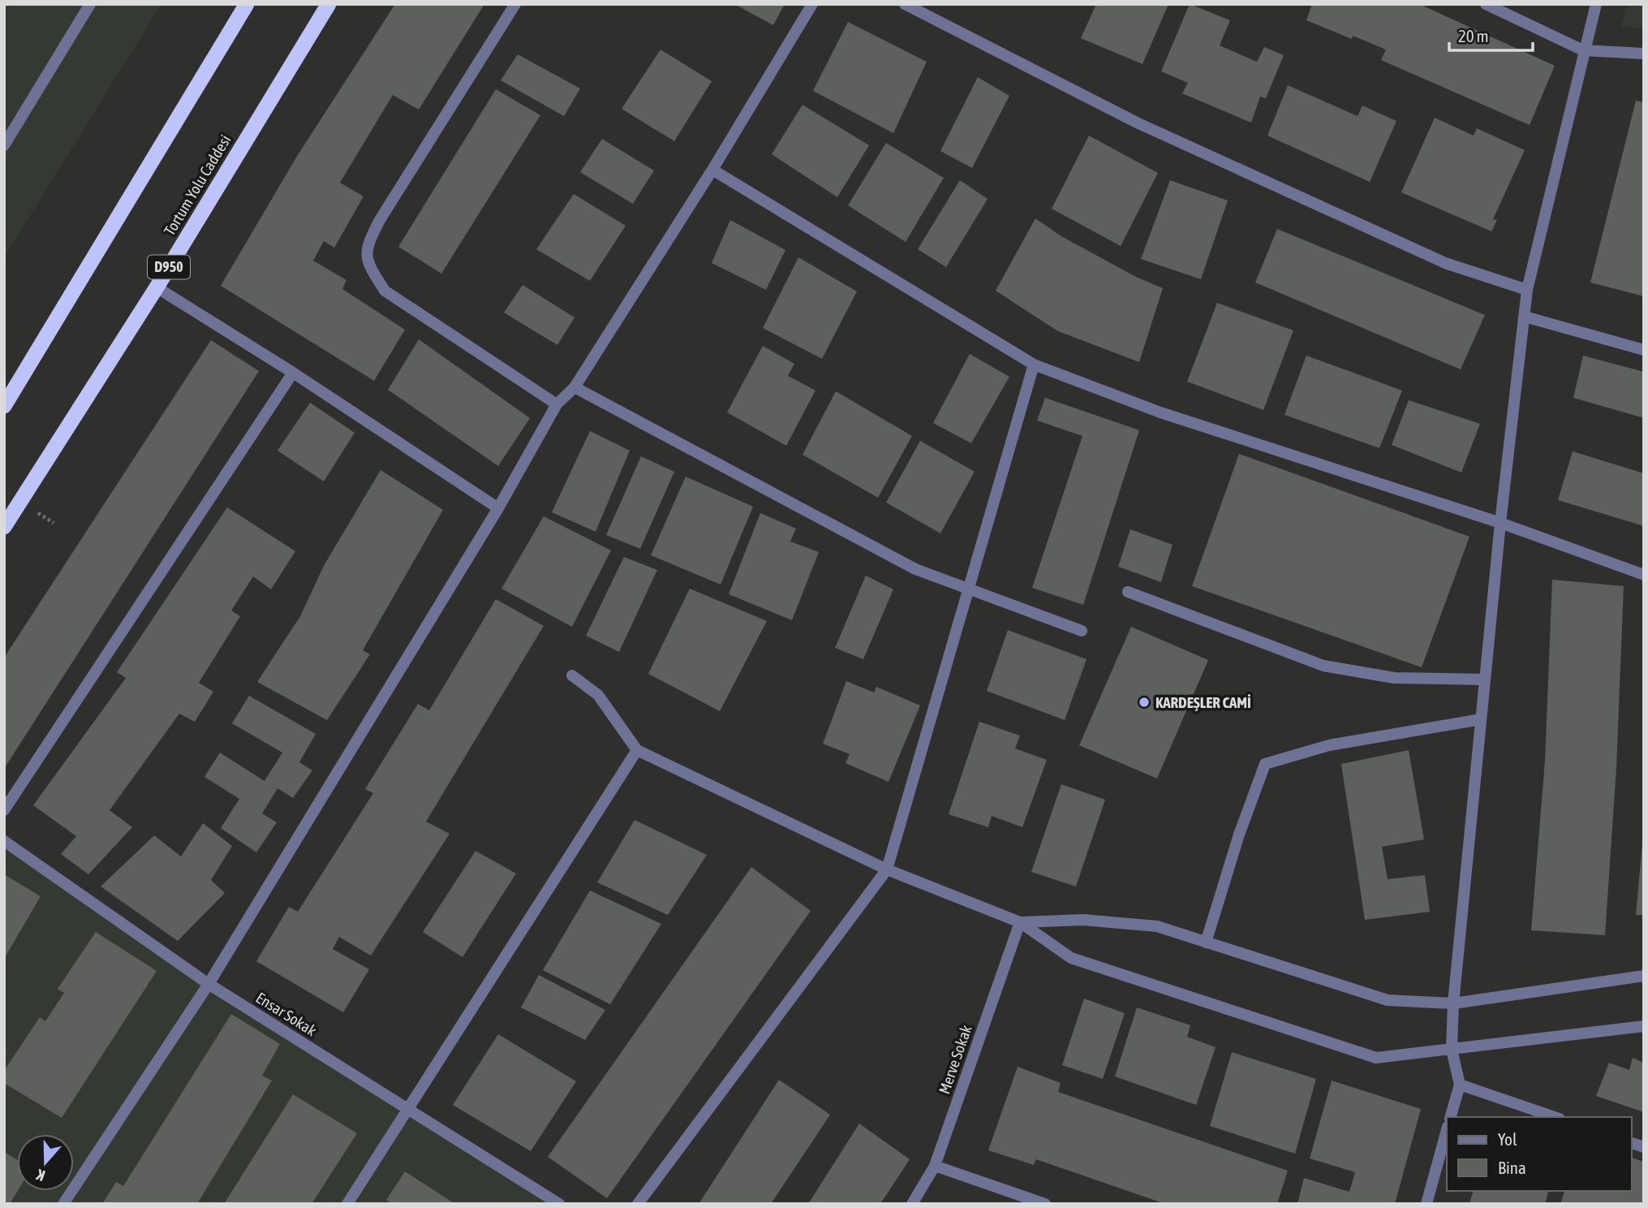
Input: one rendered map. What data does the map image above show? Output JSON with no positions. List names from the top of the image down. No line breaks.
{"streets":{"highway":["Tortum Yolu Caddesi","D950"],"street":["Ensar Sokak","Merve Sokak"]},"places":["KARDEŞLER CAMİ"],"legend":["Yol","Bina"],"scale_bar":"20 m","north":"bottom"}
